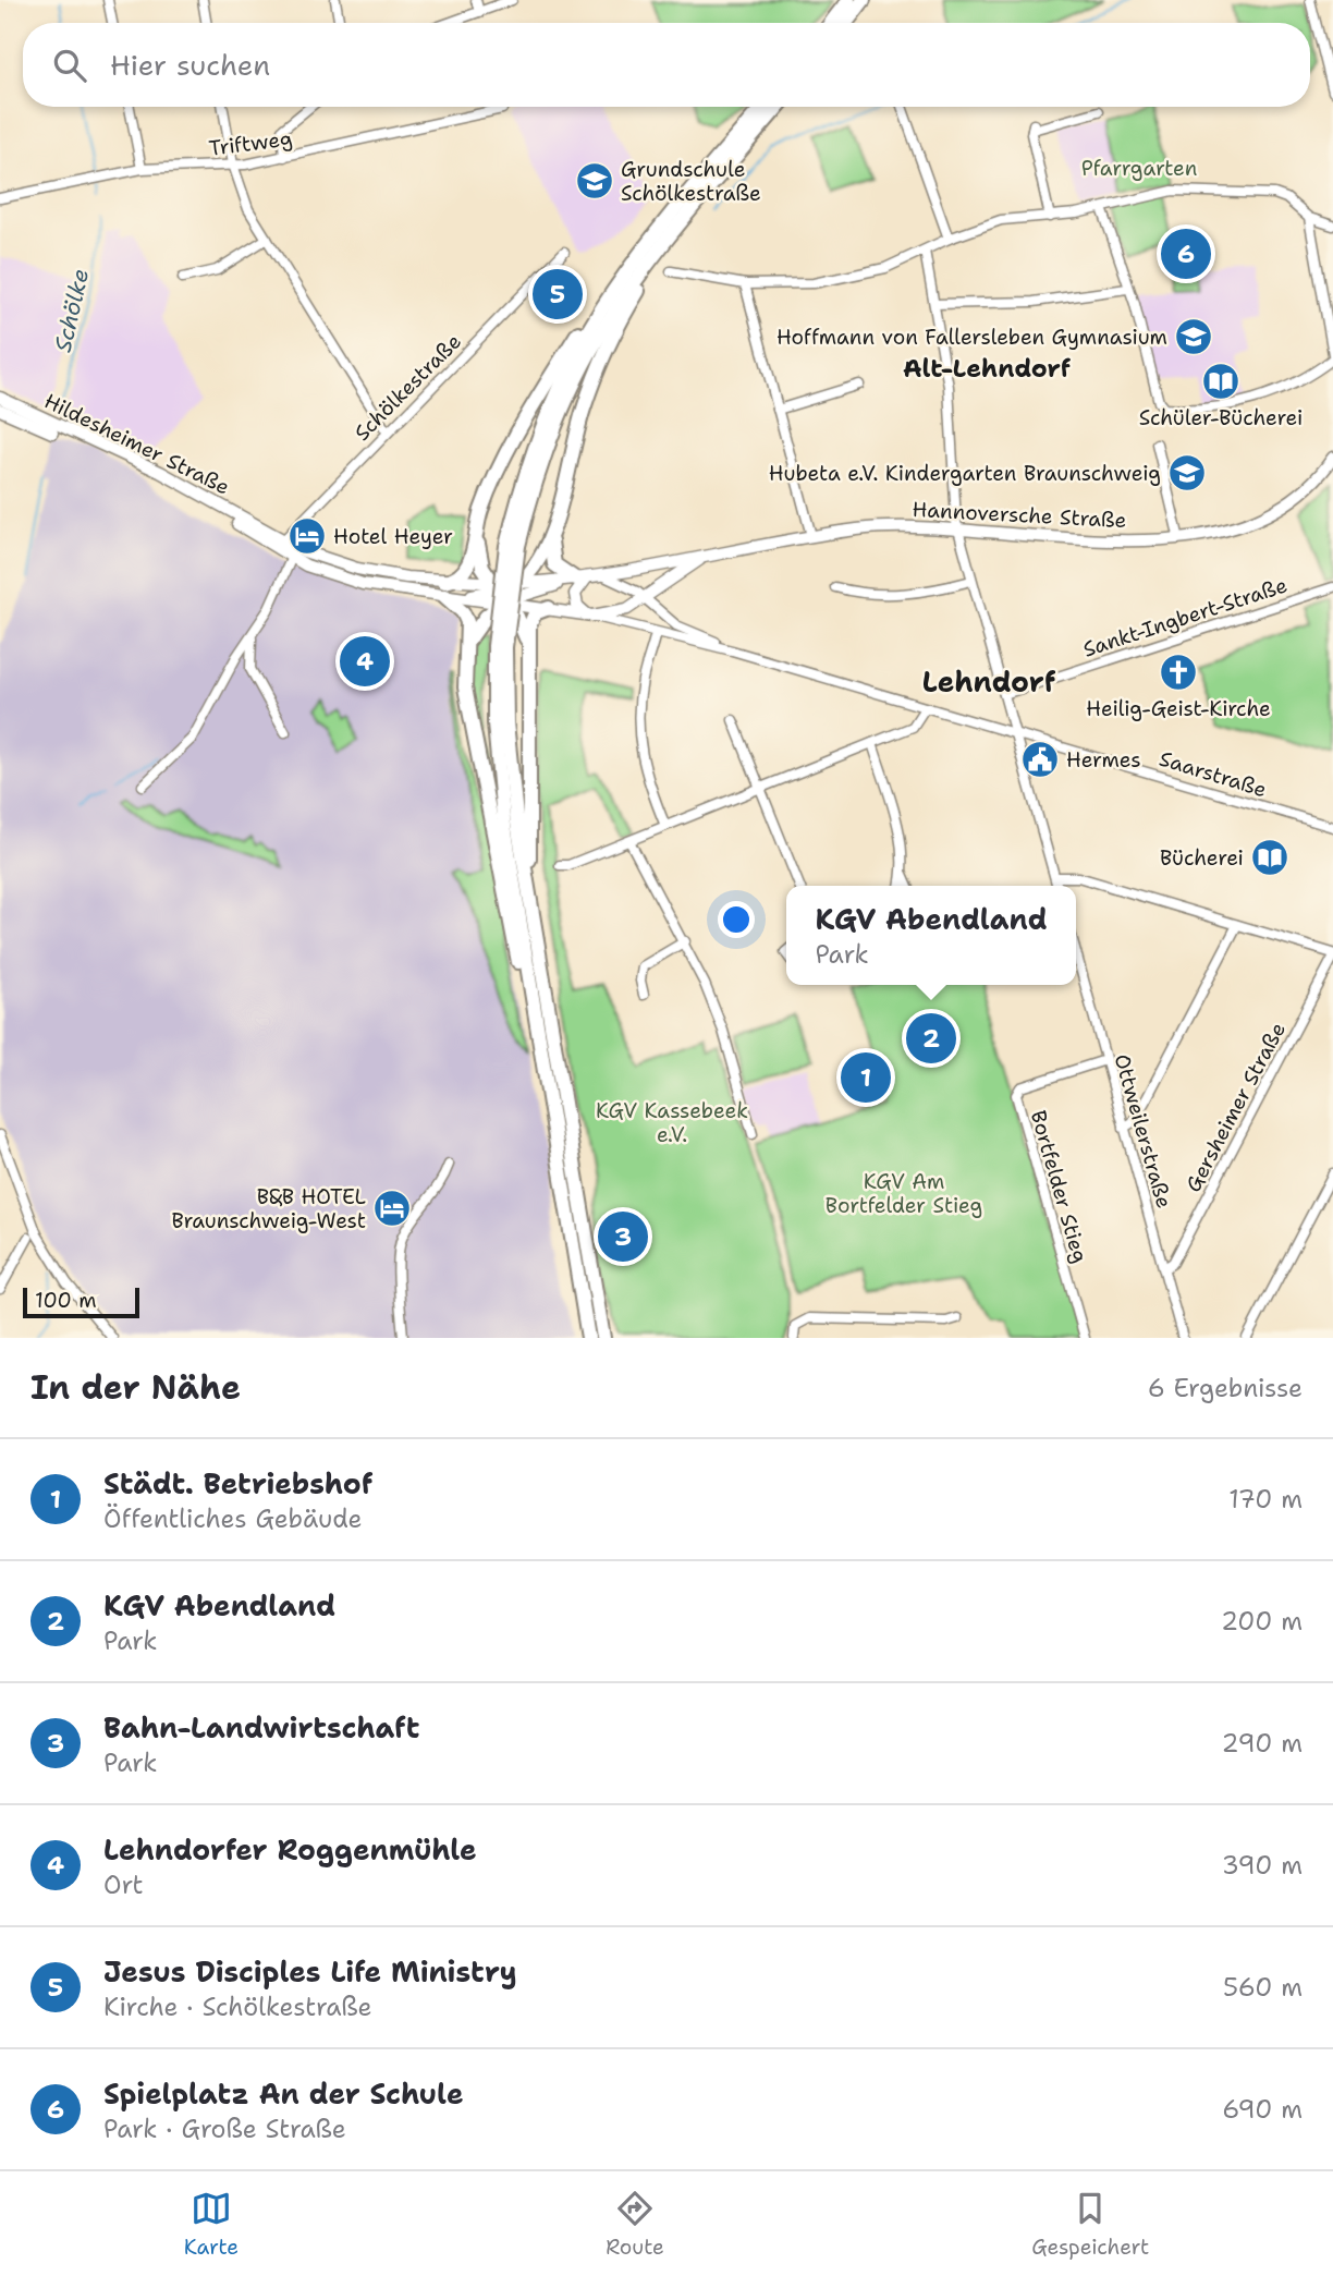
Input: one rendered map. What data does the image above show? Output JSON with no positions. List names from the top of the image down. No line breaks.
{"streets":{"main road":["Hildesheimer Straße","Hannoversche Straße"],"street":["Triftweg","Schölkestraße","Sankt-Ingbert-Straße","Saarstraße","Gersheimer Straße","Ottweilerstraße","Bortfelder Stieg"]},"crossings":[["Schölkestraße","Hildesheimer Straße"],["Hildesheimer Straße","Hannoversche Straße"],["Hannoversche Straße","Saarstraße"],["Gersheimer Straße","Ottweilerstraße"],["Ottweilerstraße","Bortfelder Stieg"]],"districts":["Alt-Lehndorf","Lehndorf"],"water":["Schölke"],"parks":["Pfarrgarten","KGV Kassebeek e.V.","KGV Am Bortfelder Stieg"],"places":{"school or university":["Grundschule Schölkestraße","Hoffmann von Fallersleben Gymnasium","Hubeta e.V. Kindergarten Braunschweig"],"library":["Schüler-Bücherei","Bücherei"],"hotel":["Hotel Heyer","B&B HOTEL Braunschweig-West"],"church":["Heilig-Geist-Kirche"],"public building":["Hermes"]},"scale_bar":"100 m","page":{"search":"Hier suchen","pins":["6","5","4","2","1","3"],"popup":["KGV Abendland","Park"],"scale":"100 m","heading":["In der Nähe","6 Ergebnisse"],"list":[{"mark":"1","name":"Städt. Betriebshof","note":"Öffentliches Gebäude","value":"170 m"},{"mark":"2","name":"KGV Abendland","note":"Park","value":"200 m"},{"mark":"3","name":"Bahn-Landwirtschaft","note":"Park","value":"290 m"},{"mark":"4","name":"Lehndorfer Roggenmühle","note":"Ort","value":"390 m"},{"mark":"5","name":"Jesus Disciples Life Ministry","note":"Kirche · Schölkestraße","value":"560 m"},{"mark":"6","name":"Spielplatz An der Schule","note":"Park · Große Straße","value":"690 m"}],"nav":["Karte","Route","Gespeichert"]}}
